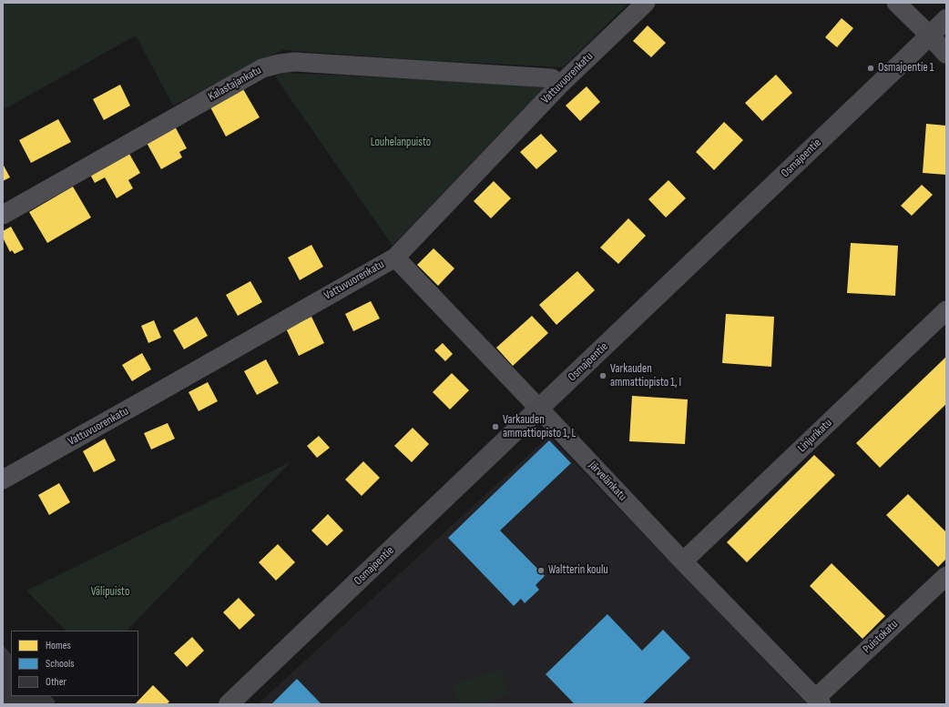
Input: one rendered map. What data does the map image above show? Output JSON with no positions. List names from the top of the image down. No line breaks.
{"streets":{"street":["Vattuvuorenkatu","Kalastajankatu","Osmajoentie","Linjurikatu","Järvelänkatu","Puistokatu"]},"crossings":[["Vattuvuorenkatu","Kalastajankatu"],["Vattuvuorenkatu","Järvelänkatu"],["Osmajoentie","Järvelänkatu"],["Linjurikatu","Järvelänkatu"],["Järvelänkatu","Puistokatu"]],"parks":["Louhelanpuisto","Välipuisto"],"places":["Osmajoentie 1","Varkauden ammattiopisto 1, I","Varkauden ammattiopisto 1, L","Waltterin koulu"],"legend":["Homes","Schools","Other"]}
